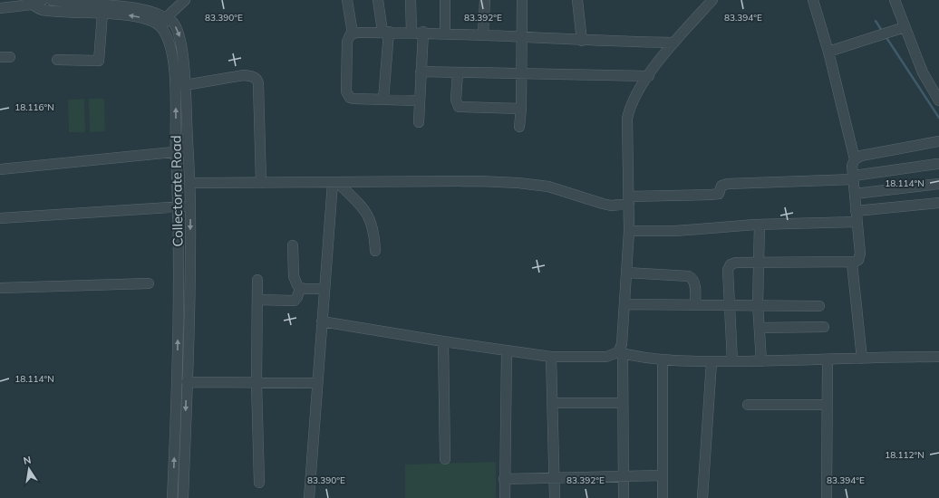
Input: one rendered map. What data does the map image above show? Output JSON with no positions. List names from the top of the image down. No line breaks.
{"streets":{"street":["Collectorate Road"]},"north":"top","coordinates":["83.390°E","83.392°E","83.394°E","18.116°N","18.114°N","18.112°N"]}
